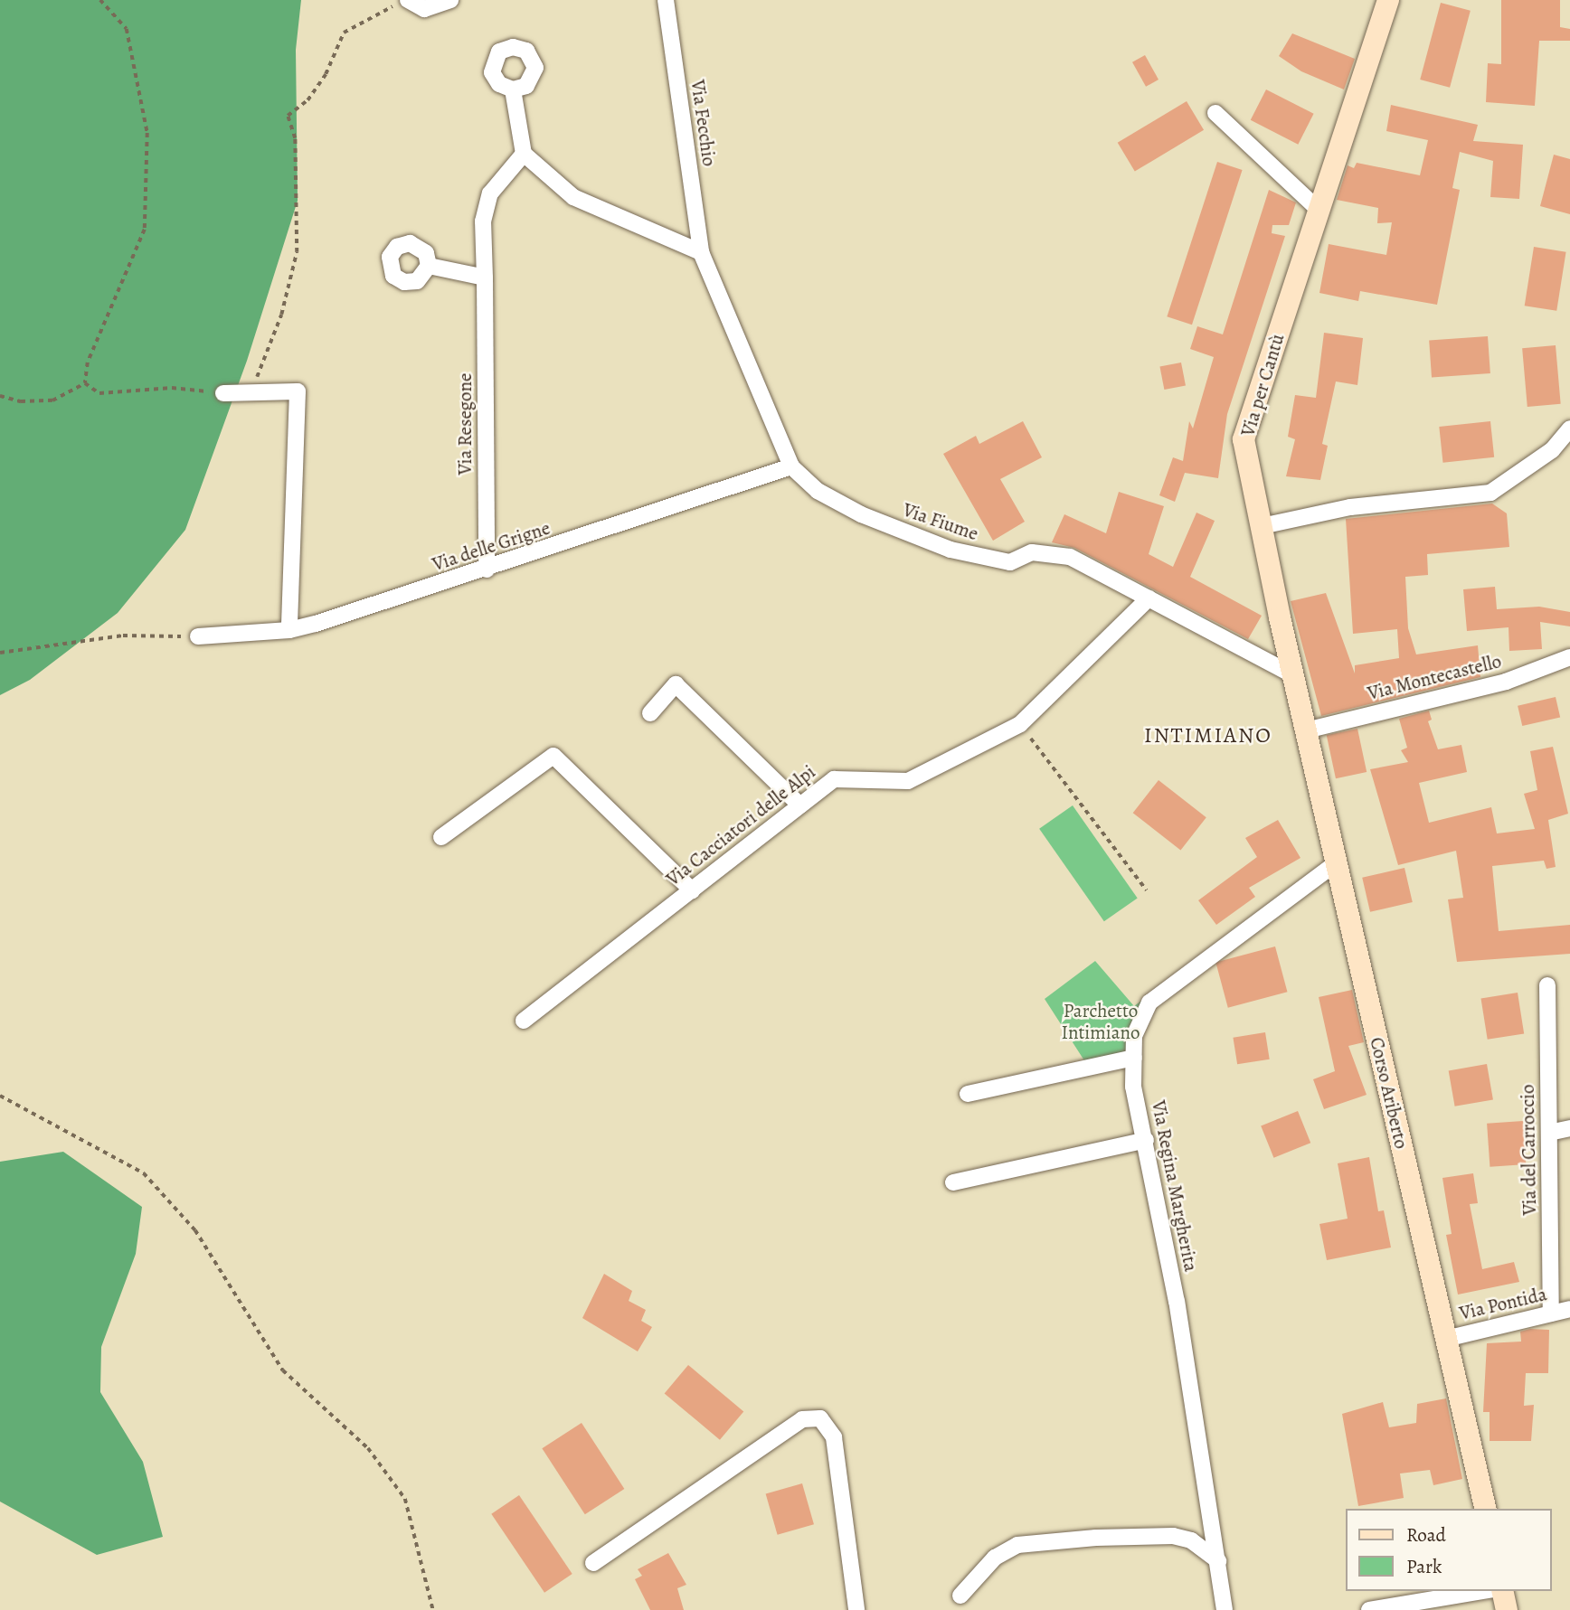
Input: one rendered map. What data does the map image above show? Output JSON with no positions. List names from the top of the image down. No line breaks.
{"streets":{"street":["Via Fecchio","Via per Cantù","Via Resegone","Via Fiume","Via delle Grigne","Via Montecastello","Via Cacciatori delle Alpi","Corso Ariberto","Via del Carroccio","Via Regina Margherita","Via Pontida"]},"crossings":[["Via Fecchio","Via Fiume"],["Via per Cantù","Via Fiume"],["Via per Cantù","Corso Ariberto"],["Via Resegone","Via delle Grigne"],["Via Fiume","Via delle Grigne"],["Via Fiume","Via Cacciatori delle Alpi"],["Via Fiume","Corso Ariberto"],["Via Montecastello","Corso Ariberto"],["Corso Ariberto","Via Regina Margherita"],["Corso Ariberto","Via Pontida"],["Via del Carroccio","Via Pontida"]],"districts":["INTIMIANO"],"parks":["Parchetto Intimiano"],"legend":["Road","Park"]}
